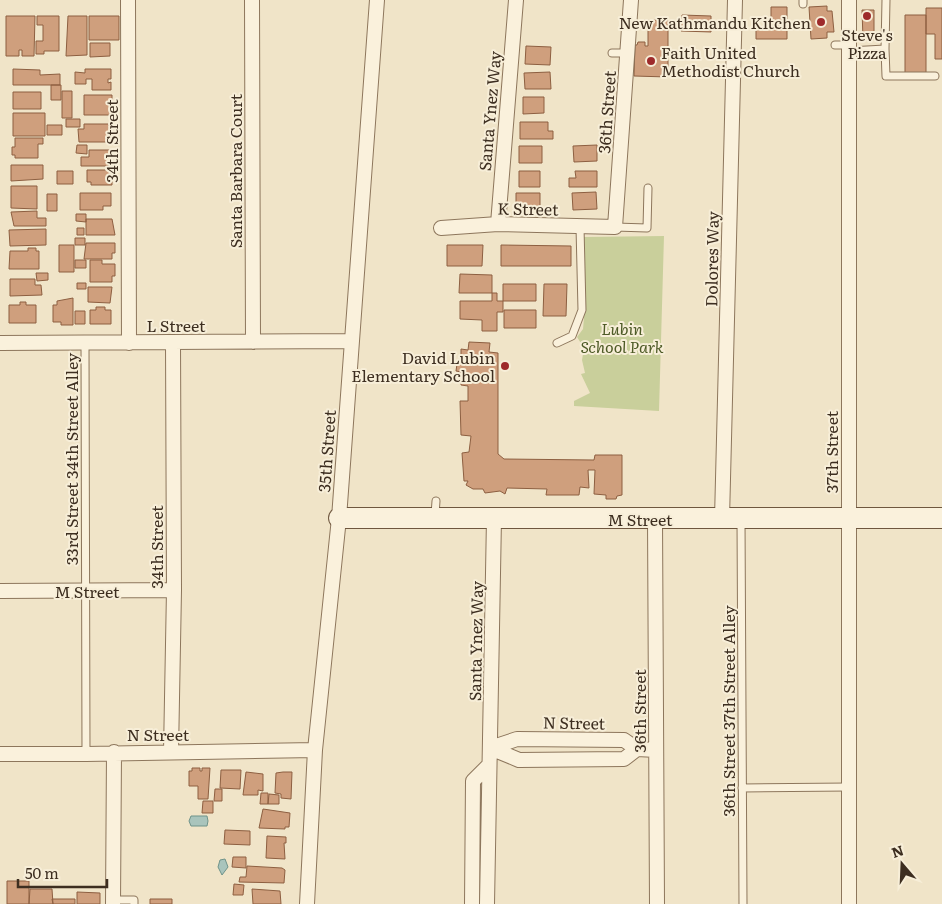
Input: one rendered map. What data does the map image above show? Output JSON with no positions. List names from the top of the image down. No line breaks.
{"streets":{"street":["Santa Ynez Way","36th Street","34th Street","Santa Barbara Court","K Street","Dolores Way","L Street","35th Street","37th Street","M Street","N Street"],"lane":["33rd Street 34th Street Alley","36th Street 37th Street Alley"]},"crossings":[["Santa Ynez Way","K Street"],["Santa Ynez Way","M Street"],["Santa Ynez Way","N Street"],["36th Street","K Street"],["36th Street","M Street"],["36th Street","N Street"],["34th Street","L Street"],["34th Street","M Street"],["34th Street","N Street"],["Santa Barbara Court","L Street"],["Dolores Way","M Street"],["Dolores Way","36th Street 37th Street Alley"],["L Street","35th Street"],["L Street","33rd Street 34th Street Alley"],["35th Street","M Street"],["35th Street","N Street"],["37th Street","M Street"],["33rd Street 34th Street Alley","M Street"],["33rd Street 34th Street Alley","N Street"],["M Street","36th Street 37th Street Alley"]],"parks":["Lubin School Park"],"places":["Steve's Pizza","New Kathmandu Kitchen","Faith United Methodist Church","David Lubin Elementary School"],"scale_bar":"50 m","north":"top"}
